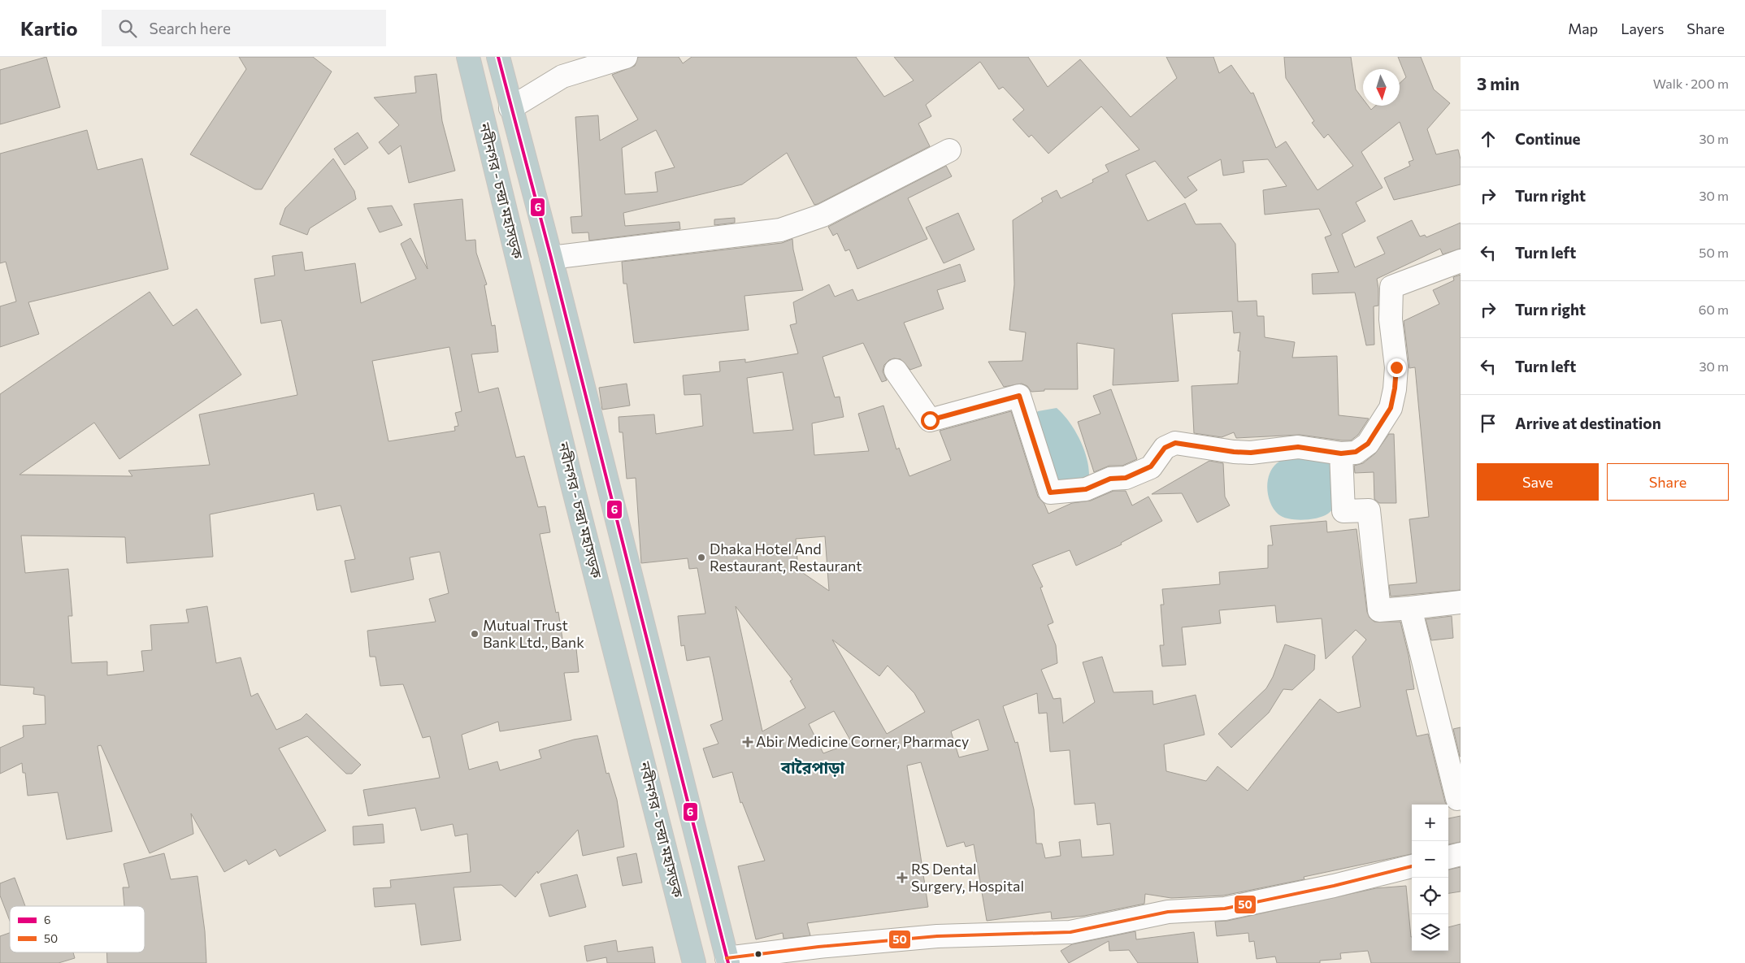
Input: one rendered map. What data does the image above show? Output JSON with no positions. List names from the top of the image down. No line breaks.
{"streets":{"highway":["নবীনগর - চন্দ্রা মহাসড়ক"]},"districts":["বারৈপাড়া"],"places":{"other":["Dhaka Hotel And Restaurant, Restaurant","Mutual Trust Bank Ltd., Bank"],"health":["Abir Medicine Corner, Pharmacy","RS Dental Surgery, Hospital"]},"lines":["transit line 6","transit line 50"],"legend":["6","50"],"north":"bottom","page":{"header":"Kartio","search":"Search here","nav":["Map","Layers","Share"],"heading":["3 min","Walk · 200 m"],"list":[["Continue","30 m"],["Turn right","30 m"],["Turn left","50 m"],["Turn right","60 m"],["Turn left","30 m"],"Arrive at destination"],"buttons":["Save","Share"],"map_buttons":["+","−"]}}
